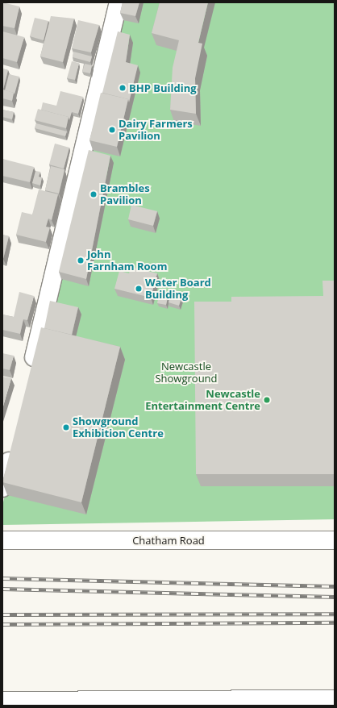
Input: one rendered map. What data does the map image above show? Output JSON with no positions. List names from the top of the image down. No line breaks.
{"streets":{"street":["Chatham Road"]},"parks":["Newcastle Showground"],"places":["BHP Building","Dairy Farmers Pavilion","Brambles Pavilion","John Farnham Room","Water Board Building","Newcastle Entertainment Centre","Showground Exhibition Centre"]}
